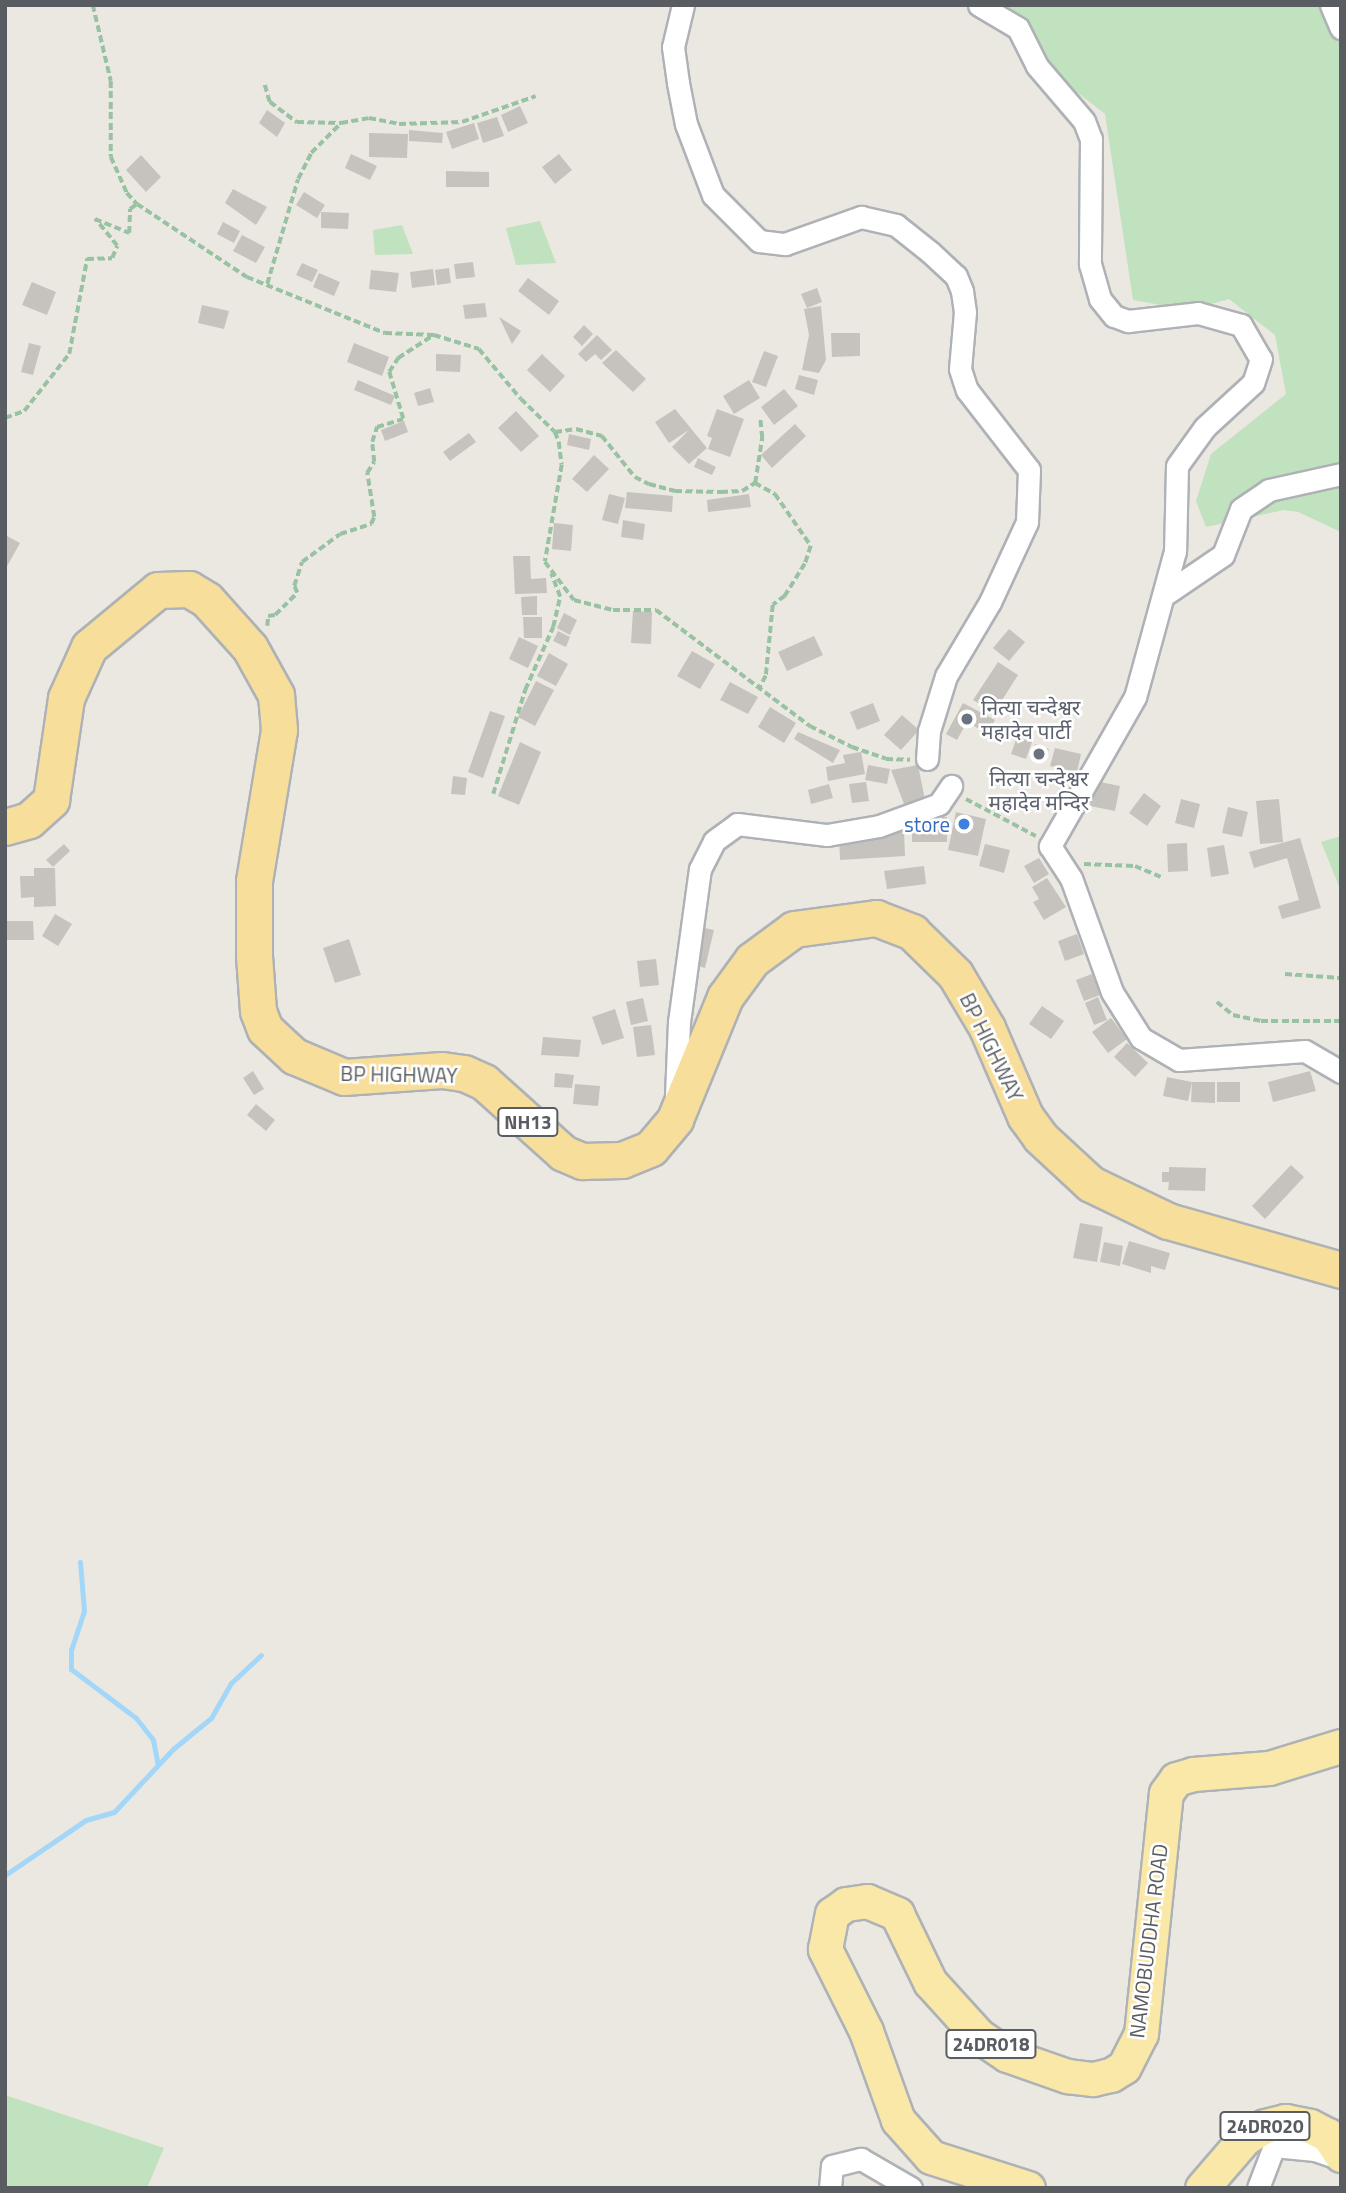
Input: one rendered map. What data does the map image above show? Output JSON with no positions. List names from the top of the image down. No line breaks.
{"streets":{"highway":["BP HIGHWAY","NH13"],"main road":["NAMOBUDDHA ROAD","24DR018","24DR020"]},"places":["नित्या चन्देश्वर महादेव पार्टी","नित्या चन्देश्वर महादेव मन्दिर","store"]}
